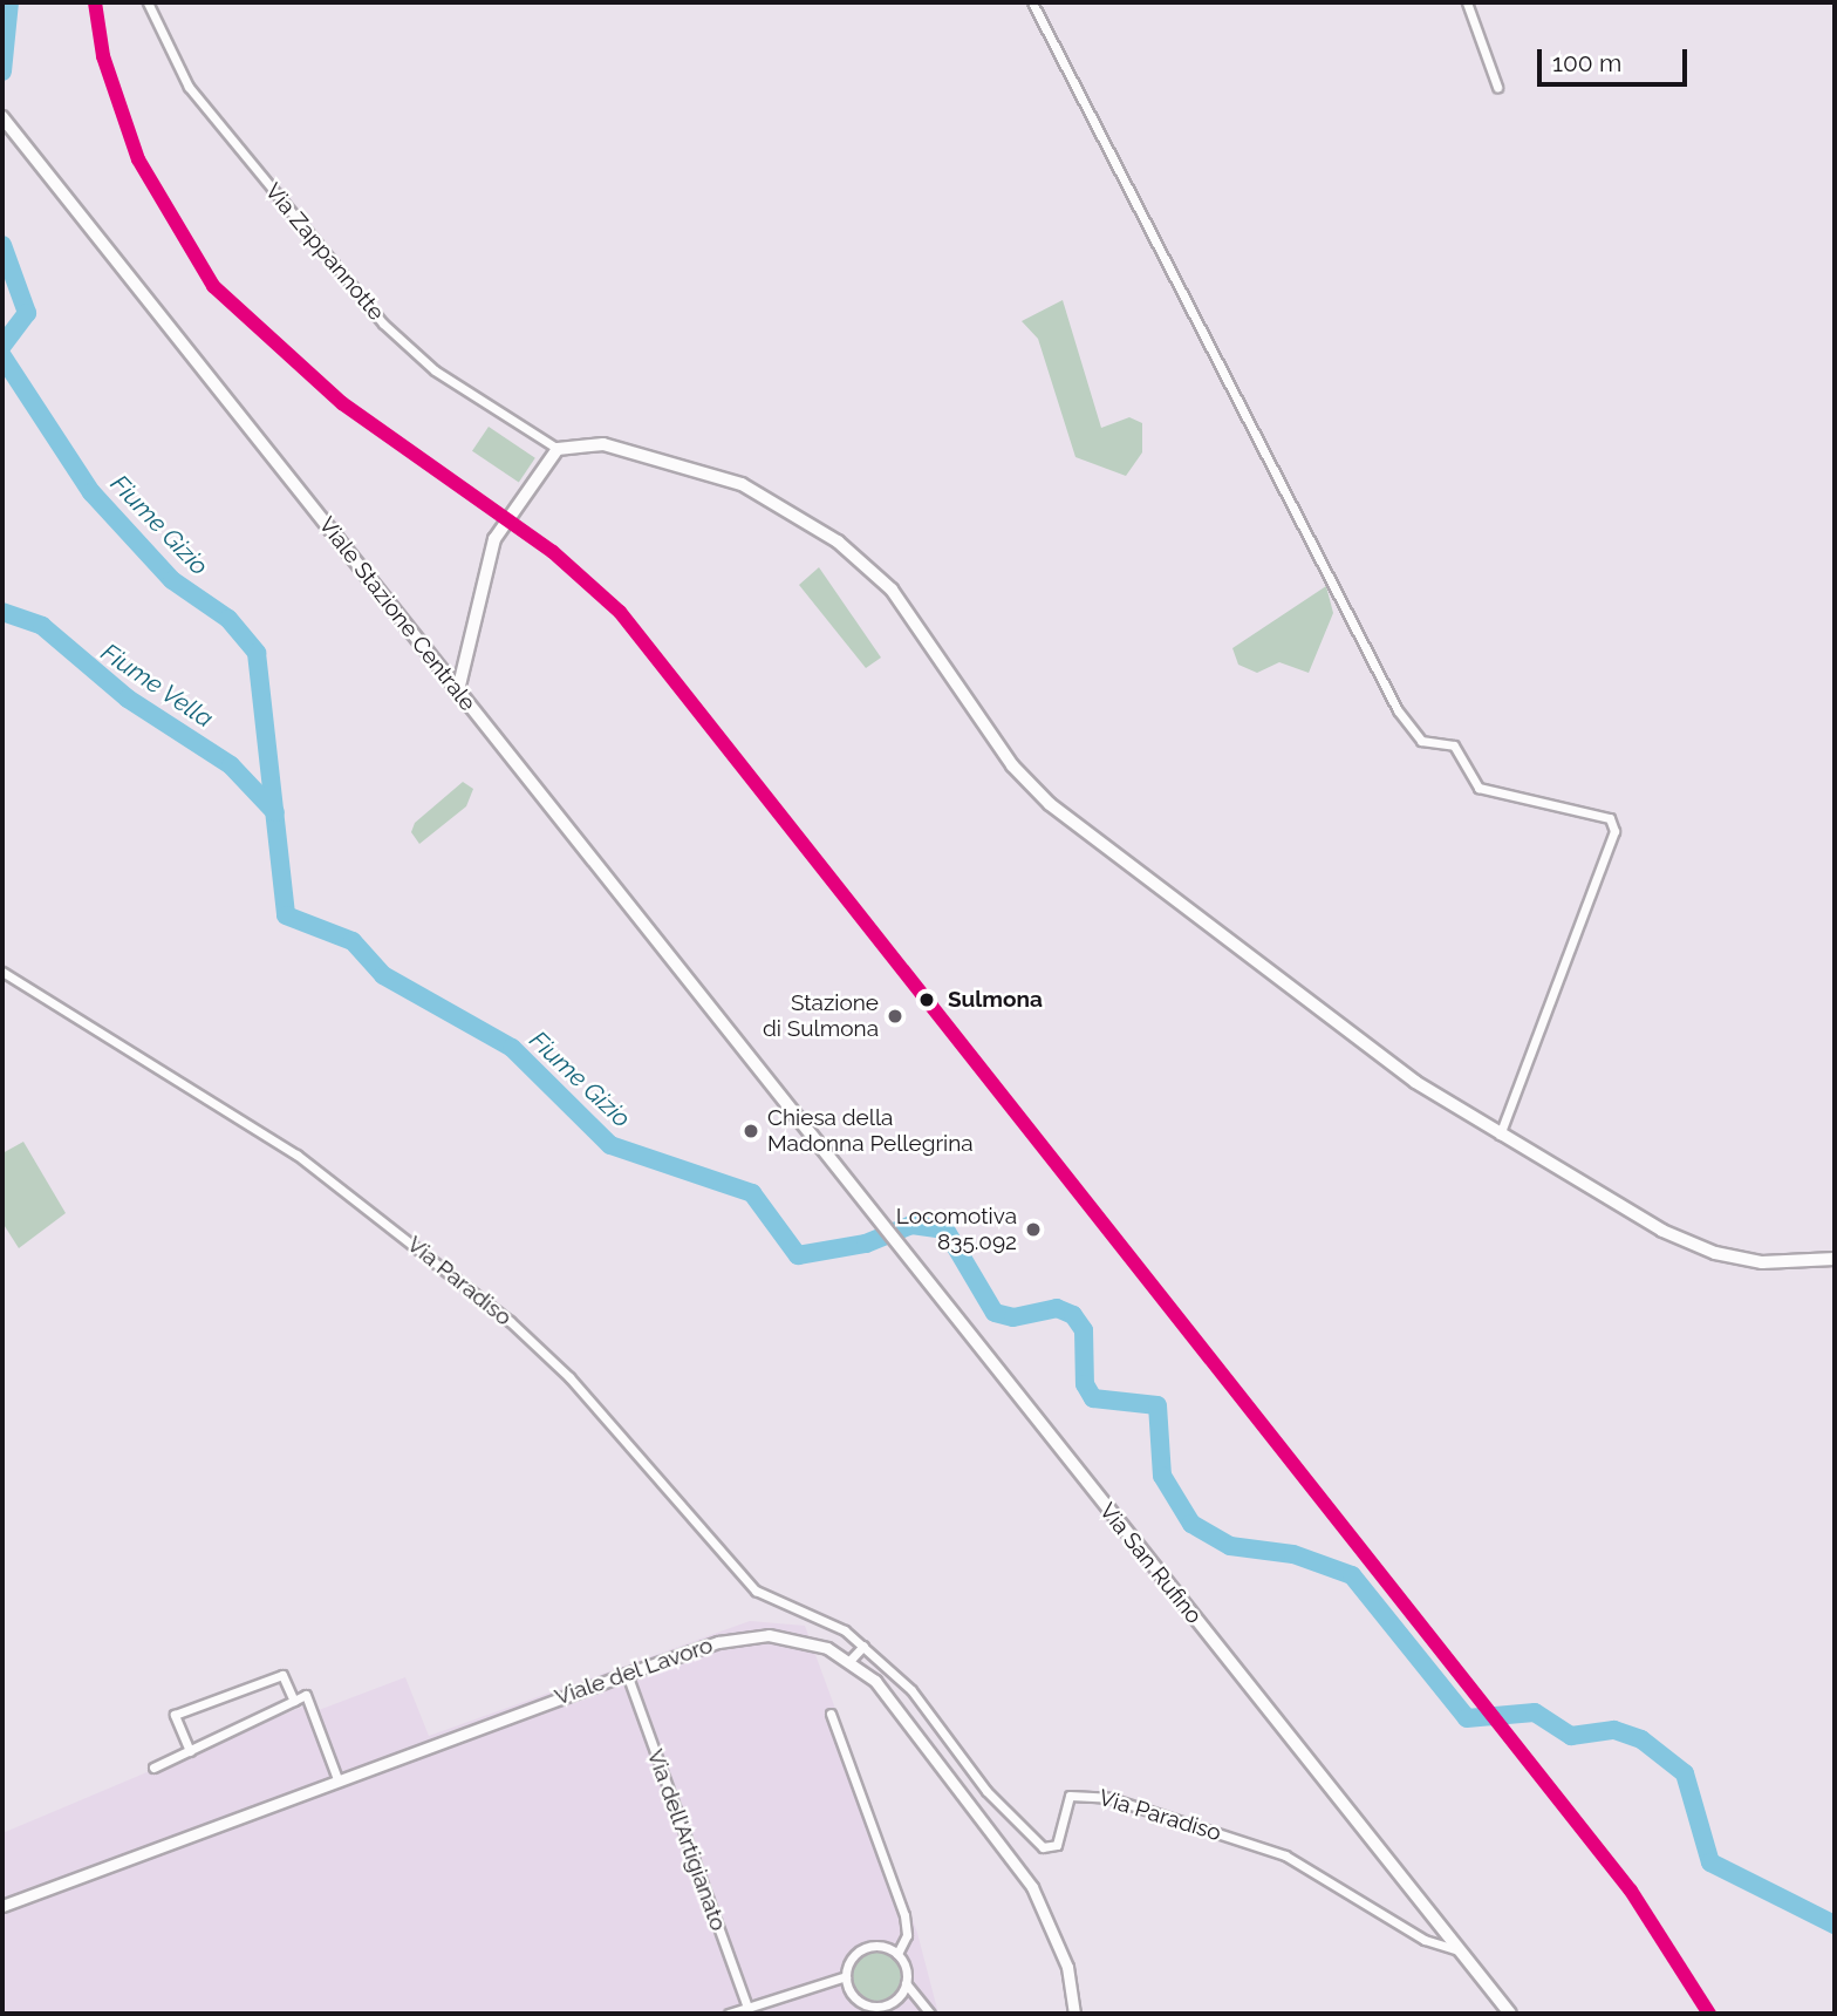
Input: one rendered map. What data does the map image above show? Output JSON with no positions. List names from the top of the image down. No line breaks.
{"streets":{"main road":["Viale Stazione Centrale","Via San Rufino"],"street":["Via Zappannotte","Via Paradiso","Viale del Lavoro","Via dell'Artigianato"]},"crossings":[["Viale Stazione Centrale","Via San Rufino"],["Via Paradiso","Via San Rufino"],["Viale del Lavoro","Via dell'Artigianato"]],"water":["Fiume Gizio","Fiume Vella"],"places":["Sulmona","Stazione di Sulmona","Chiesa della Madonna Pellegrina","Locomotiva 835.092"],"scale_bar":"100 m"}
